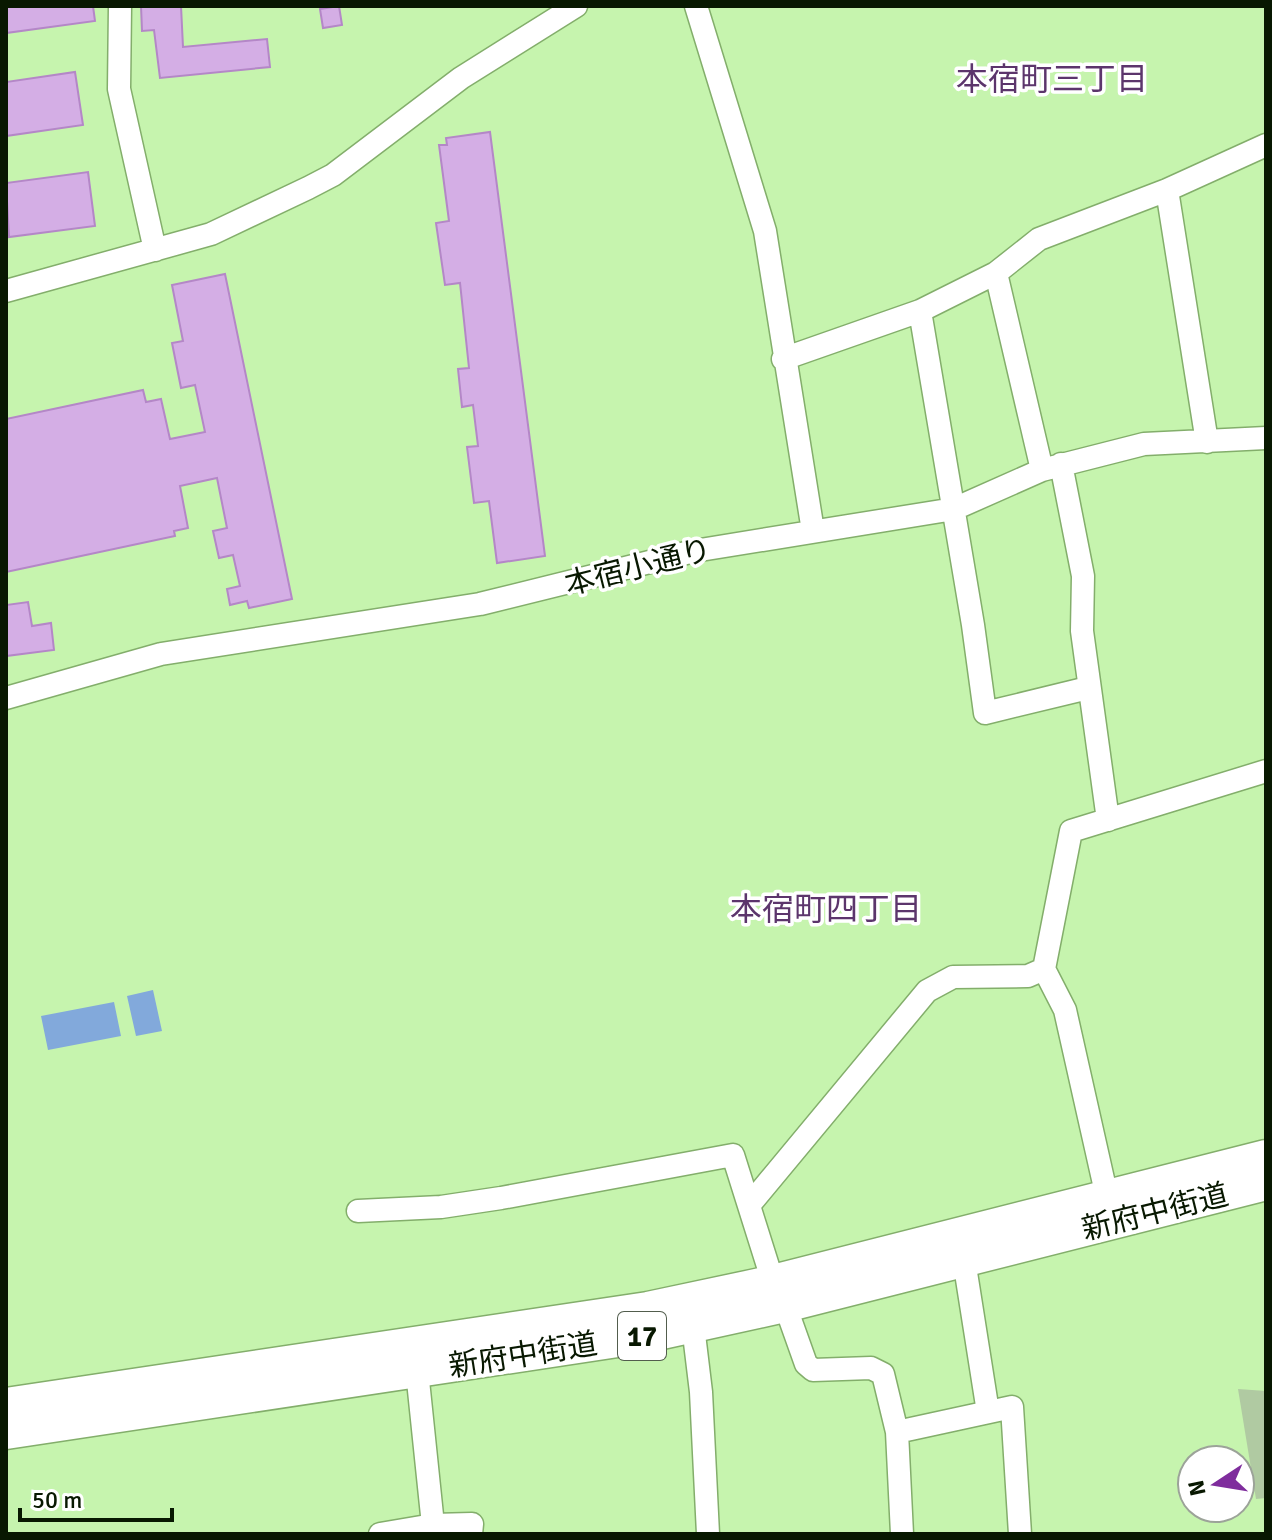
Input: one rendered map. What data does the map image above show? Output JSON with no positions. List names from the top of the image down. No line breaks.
{"streets":{"main road":["新府中街道","17"],"street":["本宿小通り"]},"districts":["本宿町三丁目","本宿町四丁目"],"scale_bar":"50 m","north":"left"}
